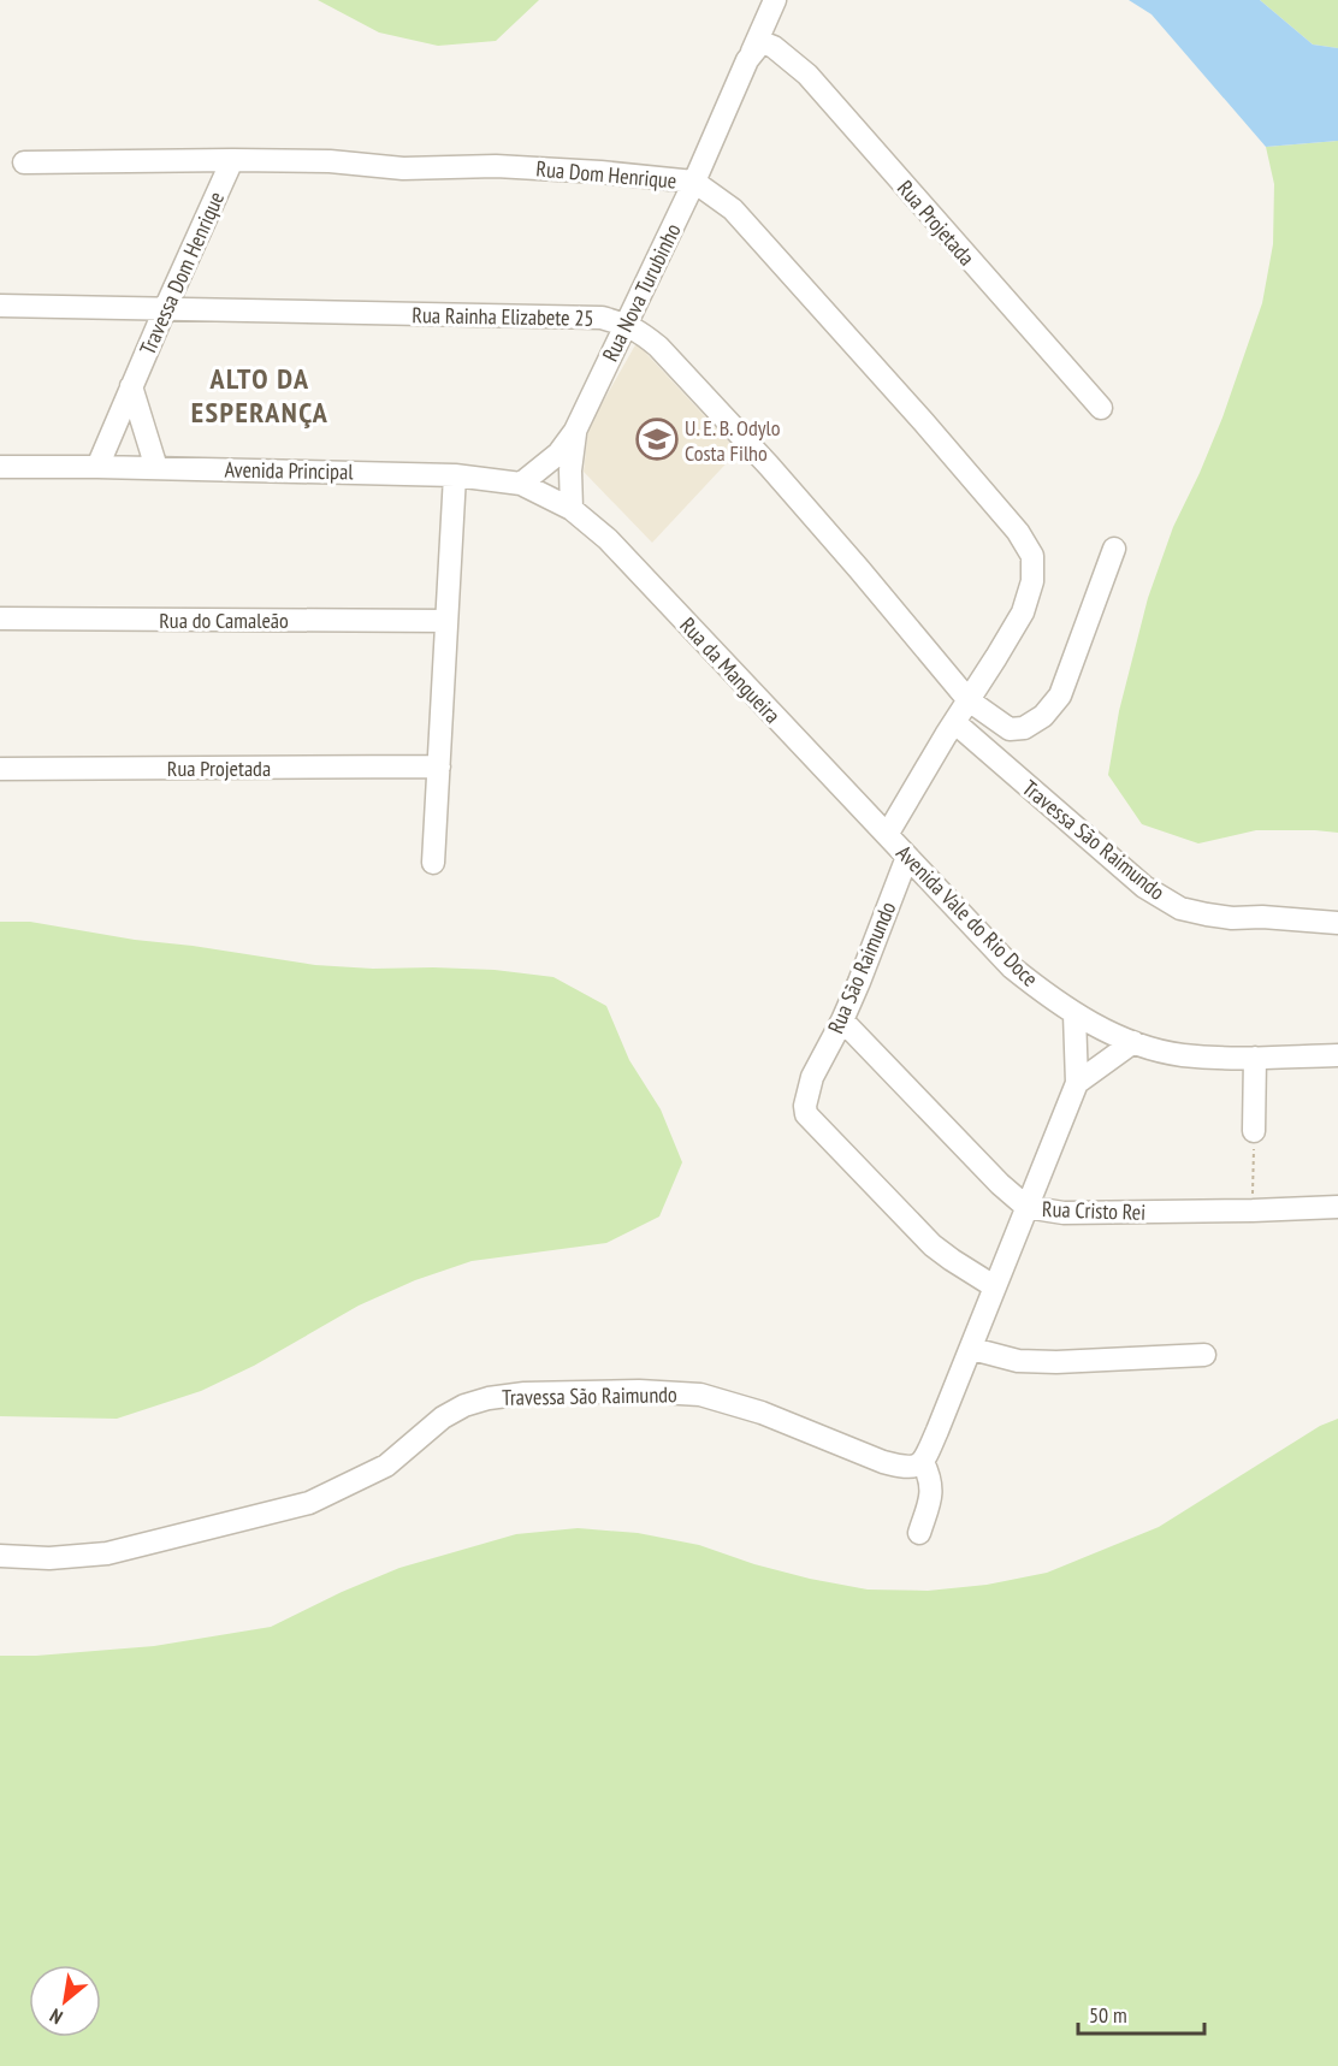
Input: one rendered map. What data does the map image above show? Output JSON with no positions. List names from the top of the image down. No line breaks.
{"streets":{"street":["Rua Dom Henrique","Rua Projetada","Travessa Dom Henrique","Rua Nova Turubinho","Rua Rainha Elizabete 25","Avenida Principal","Rua do Camaleão","Rua da Mangueira","Travessa São Raimundo","Avenida Vale do Rio Doce","Rua São Raimundo","Rua Cristo Rei"]},"crossings":[["Rua Dom Henrique","Travessa Dom Henrique"],["Rua Dom Henrique","Rua Nova Turubinho"],["Rua Dom Henrique","Rua Rainha Elizabete 25"],["Rua Projetada","Rua Nova Turubinho"],["Travessa Dom Henrique","Rua Rainha Elizabete 25"],["Travessa Dom Henrique","Avenida Principal"],["Rua Nova Turubinho","Rua Rainha Elizabete 25"],["Rua Nova Turubinho","Avenida Principal"],["Rua Nova Turubinho","Rua da Mangueira"],["Avenida Principal","Rua da Mangueira"],["Rua da Mangueira","Avenida Vale do Rio Doce"],["Avenida Vale do Rio Doce","Rua São Raimundo"],["Rua São Raimundo","Rua Cristo Rei"]],"districts":["ALTO DA ESPERANÇA"],"places":{"school or university":["U. E. B. Odylo Costa Filho"]},"scale_bar":"50 m","north":"bottom left"}
